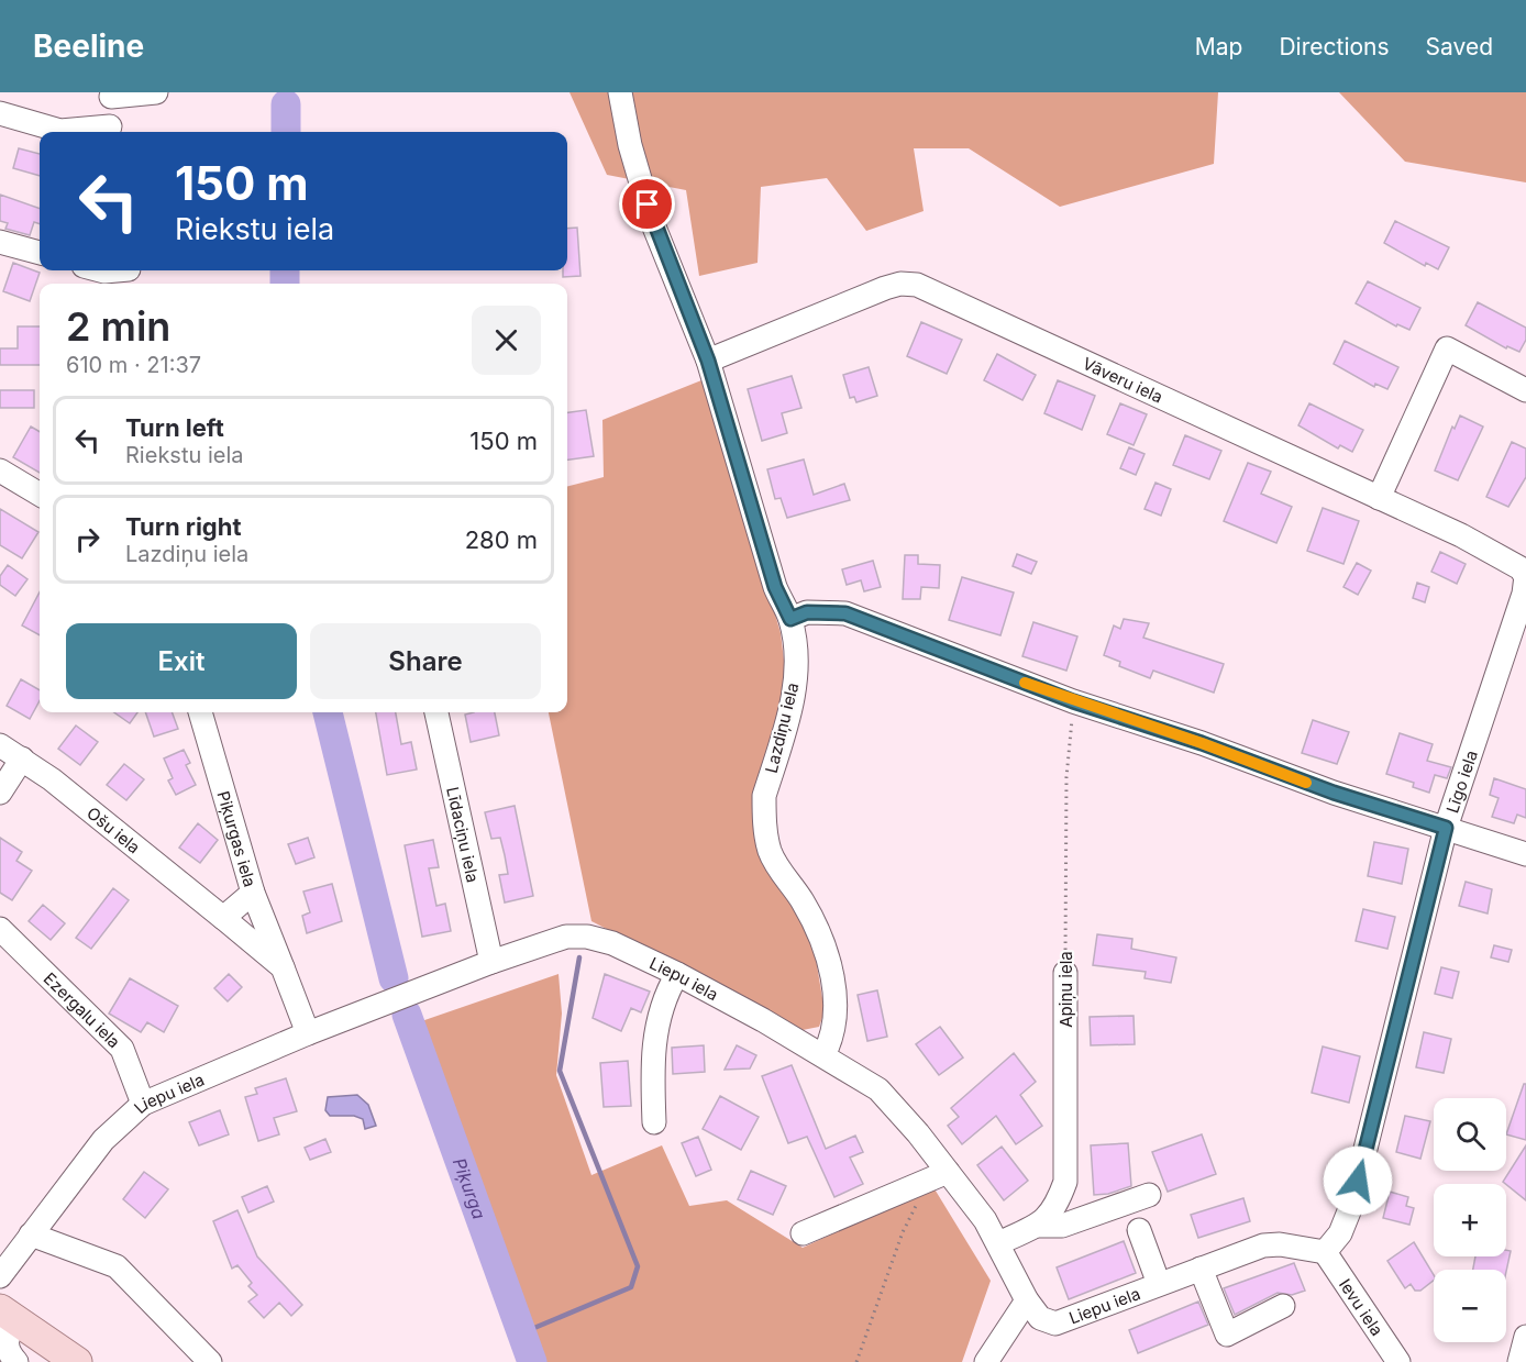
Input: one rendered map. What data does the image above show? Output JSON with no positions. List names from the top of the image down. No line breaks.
{"streets":{"street":["Vāveru iela","Lazdiņu iela","Līgo iela","Ošu iela","Līdaciņu iela","Piķurgas iela","Liepu iela","Apiņu iela","Ezergalu iela","Ievu iela"]},"crossings":[["Vāveru iela","Lazdiņu iela"],["Vāveru iela","Līgo iela"],["Lazdiņu iela","Liepu iela"],["Līgo iela","Liepu iela"],["Līgo iela","Ievu iela"],["Ošu iela","Piķurgas iela"],["Ošu iela","Liepu iela"],["Līdaciņu iela","Liepu iela"],["Liepu iela","Apiņu iela"],["Liepu iela","Ezergalu iela"],["Liepu iela","Ievu iela"]],"water":["Piķurga"],"page":{"header":"Beeline","nav":["Map","Directions","Saved"],"turn":["150 m","Riekstu iela"],"heading":["2 min","610 m · 21:37"],"list":[{"name":"Turn left","note":"Riekstu iela","value":"150 m"},{"name":"Turn right","note":"Lazdiņu iela","value":"280 m"}],"buttons":["Exit","Share"],"map_buttons":["+","−"]}}
